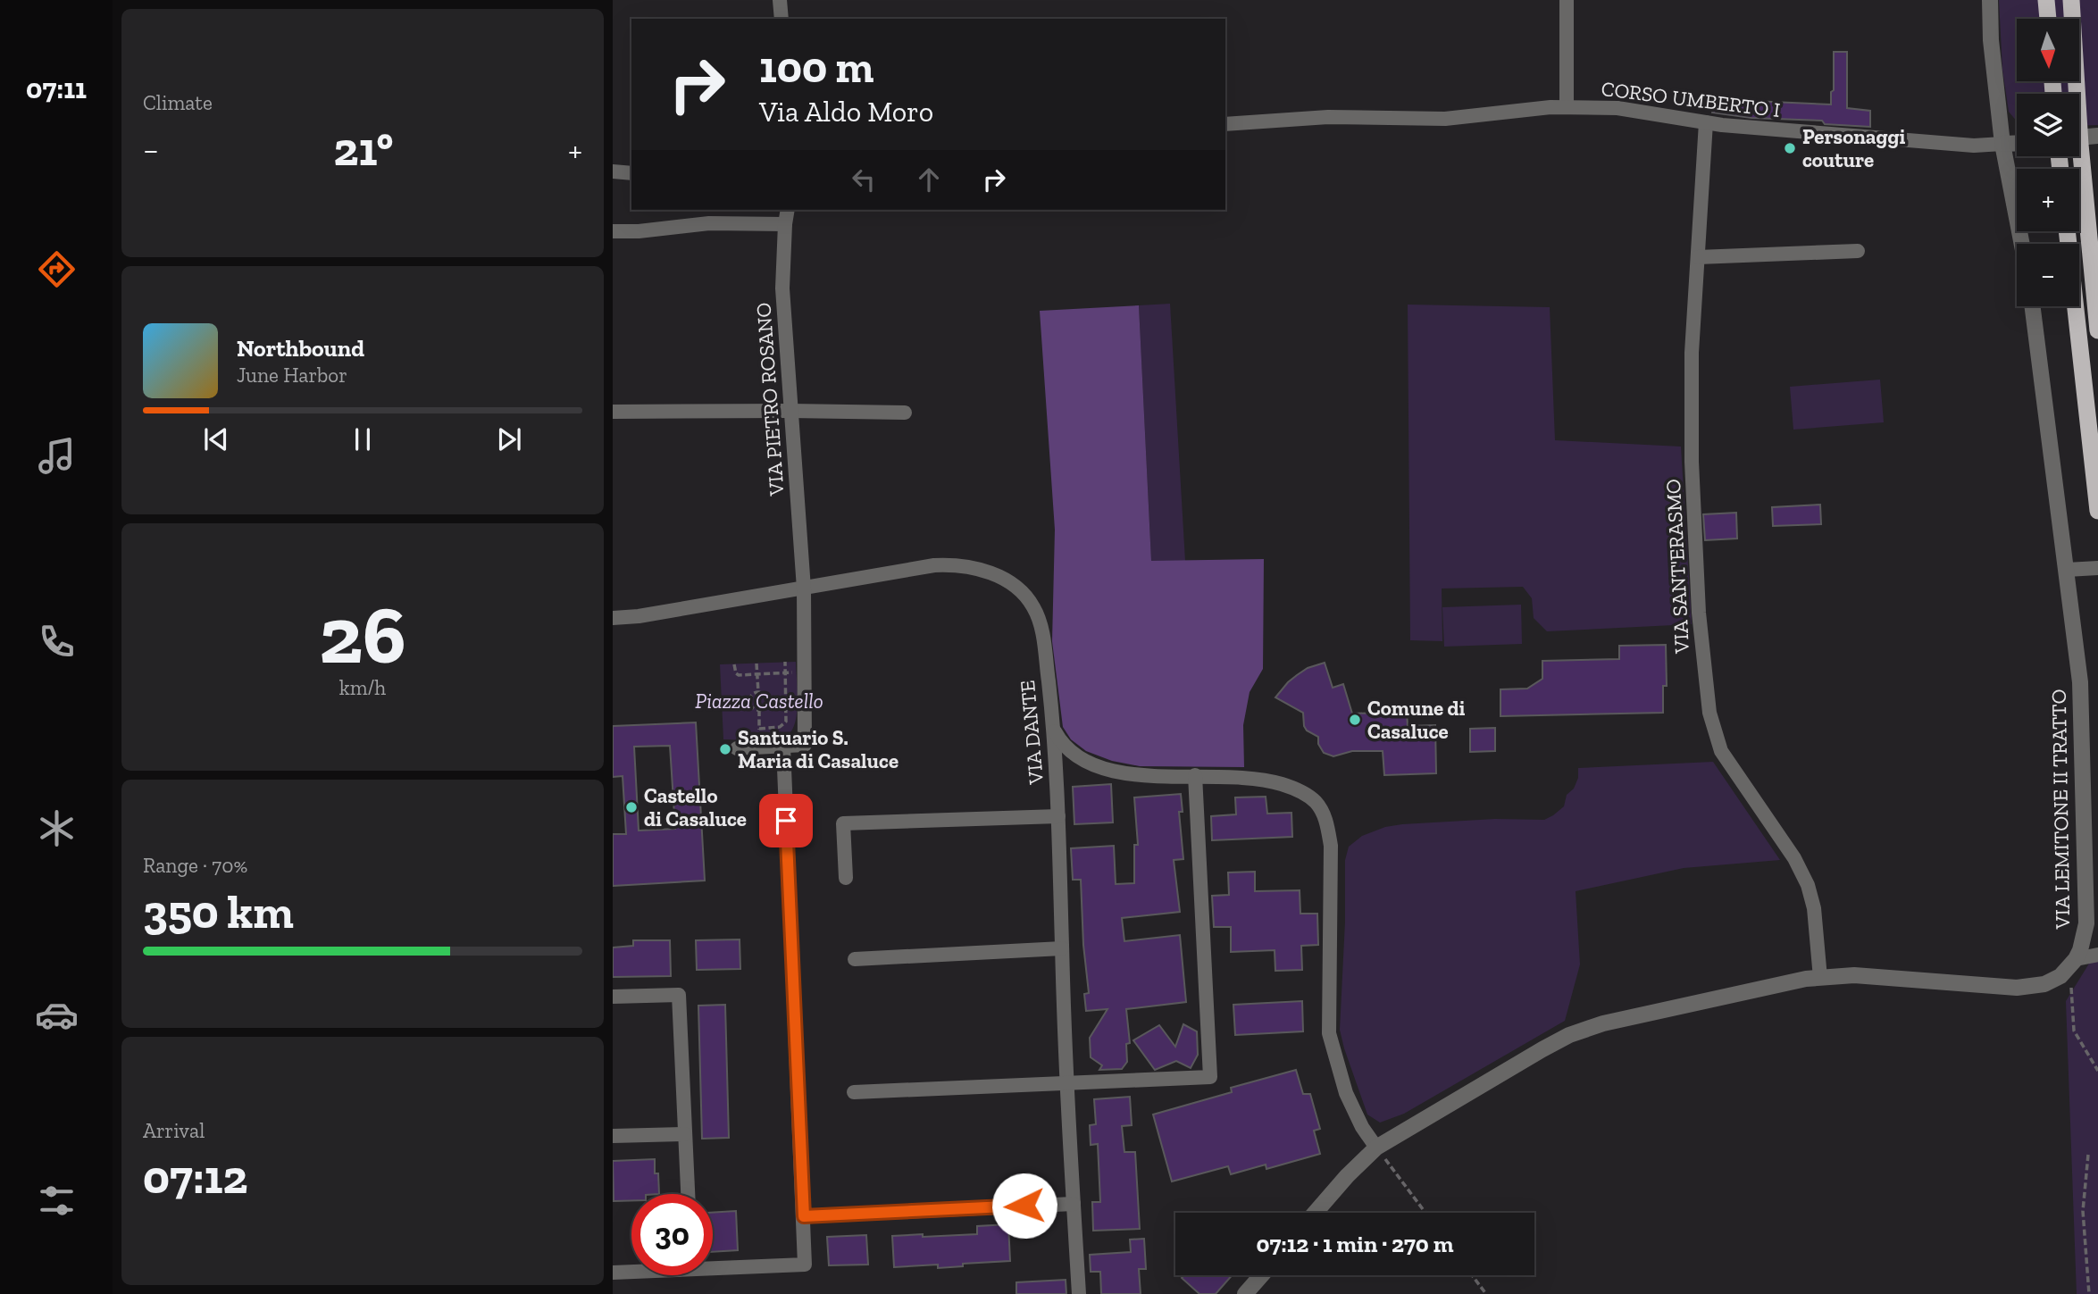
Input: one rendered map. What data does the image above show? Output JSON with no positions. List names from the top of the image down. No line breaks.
{"streets":{"street":["CORSO UMBERTO I","VIA PIETRO ROSANO","VIA SANT'ERASMO","VIA DANTE","VIA LEMITONE II TRATTO"]},"crossings":[["CORSO UMBERTO I","VIA SANT'ERASMO"],["VIA PIETRO ROSANO","VIA DANTE"]],"parks":["Piazza Castello"],"places":["Personaggi couture","Comune di Casaluce","Santuario S. Maria di Casaluce","Castello di Casaluce"],"north":"bottom","page":{"tabs":"07:11","tile":["Climate",["26","km/h"],["Range · 70%","350 km"],["Arrival","07:12"]],"map_buttons":["+","−"],"turn":["100 m","Via Aldo Moro"],"heat":["−","21°","+"],"song":["Northbound","June Harbor"],"limit":"30","trip":"07:12 · 1 min · 270 m"}}
